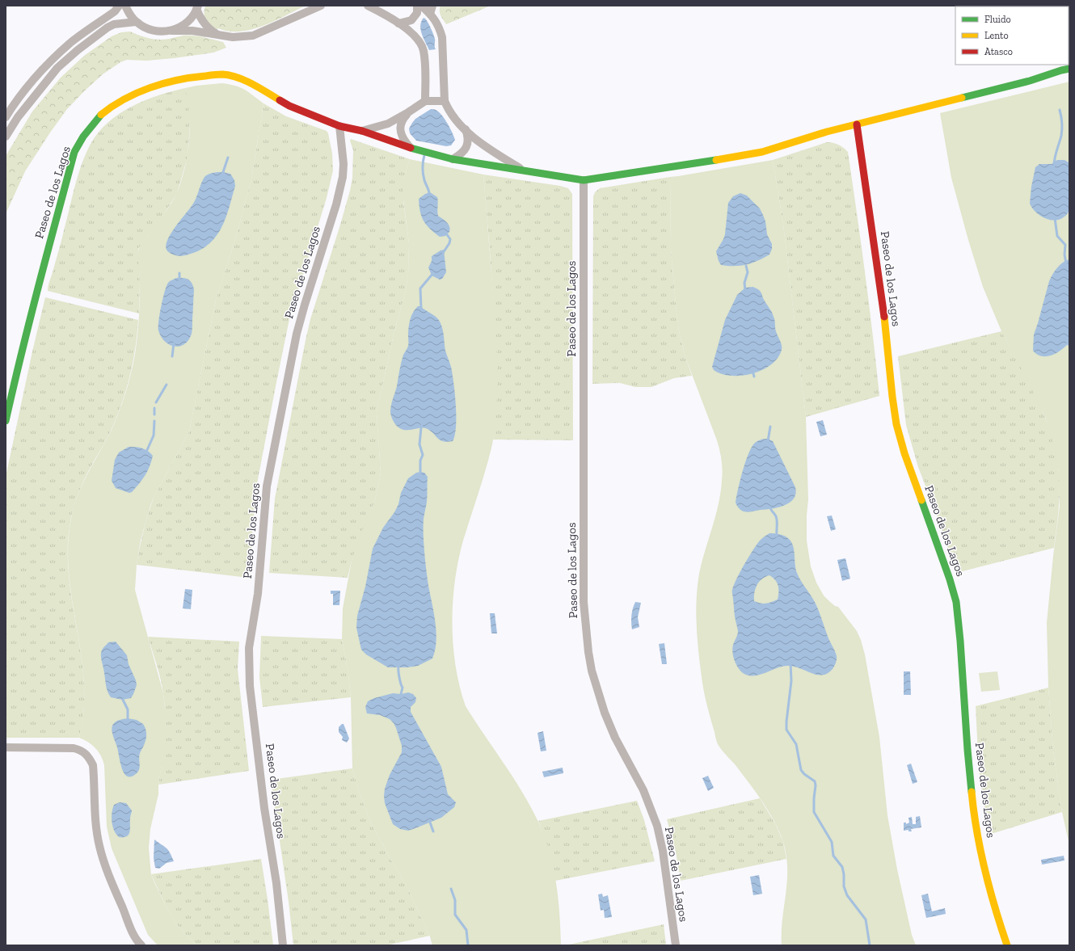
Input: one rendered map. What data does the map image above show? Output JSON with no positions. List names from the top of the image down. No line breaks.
{"streets":{"street":["Paseo de los Lagos"]},"legend":["Fluido","Lento","Atasco"]}
